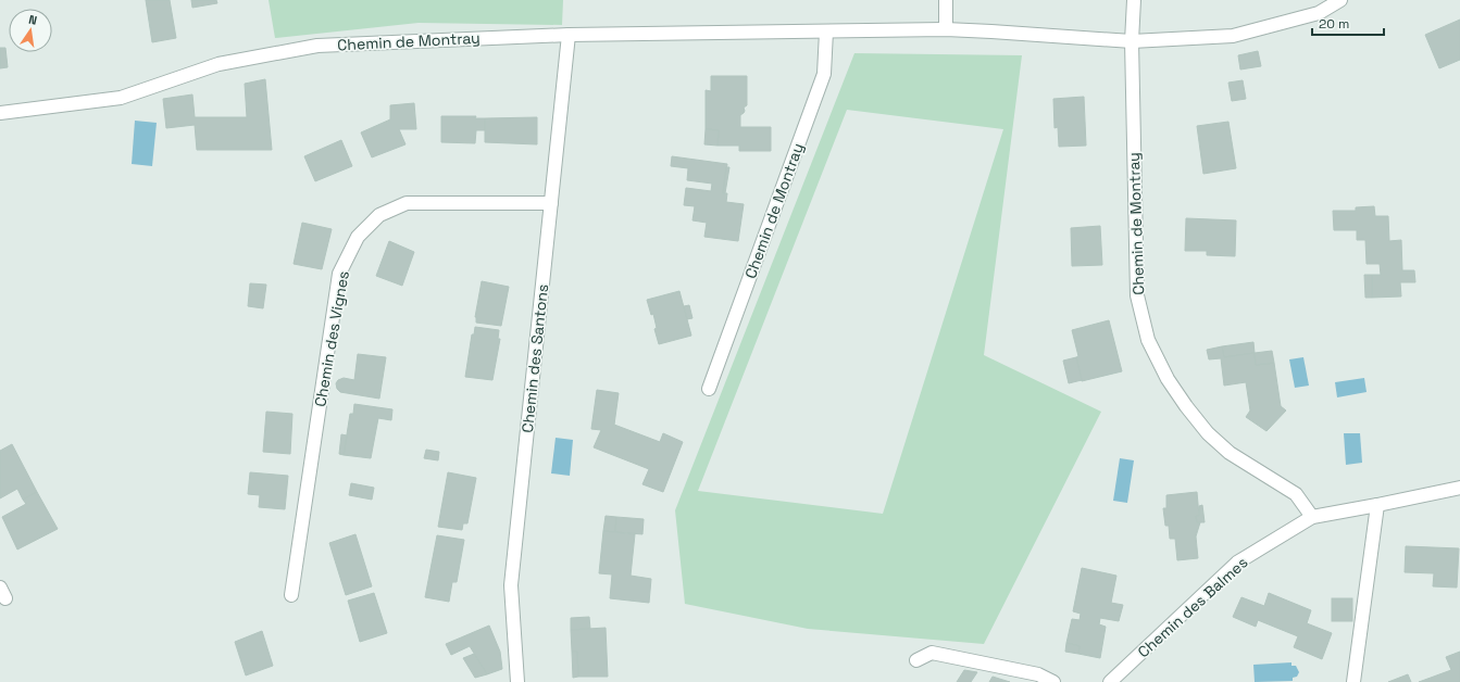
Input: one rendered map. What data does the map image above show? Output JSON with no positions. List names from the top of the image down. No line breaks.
{"streets":{"street":["Chemin de Montray","Chemin des Vignes","Chemin des Santons","Chemin des Balmes"]},"crossings":[["Chemin de Montray","Chemin des Santons"],["Chemin de Montray","Chemin des Balmes"],["Chemin des Vignes","Chemin des Santons"]],"scale_bar":"20 m","north":"top"}
